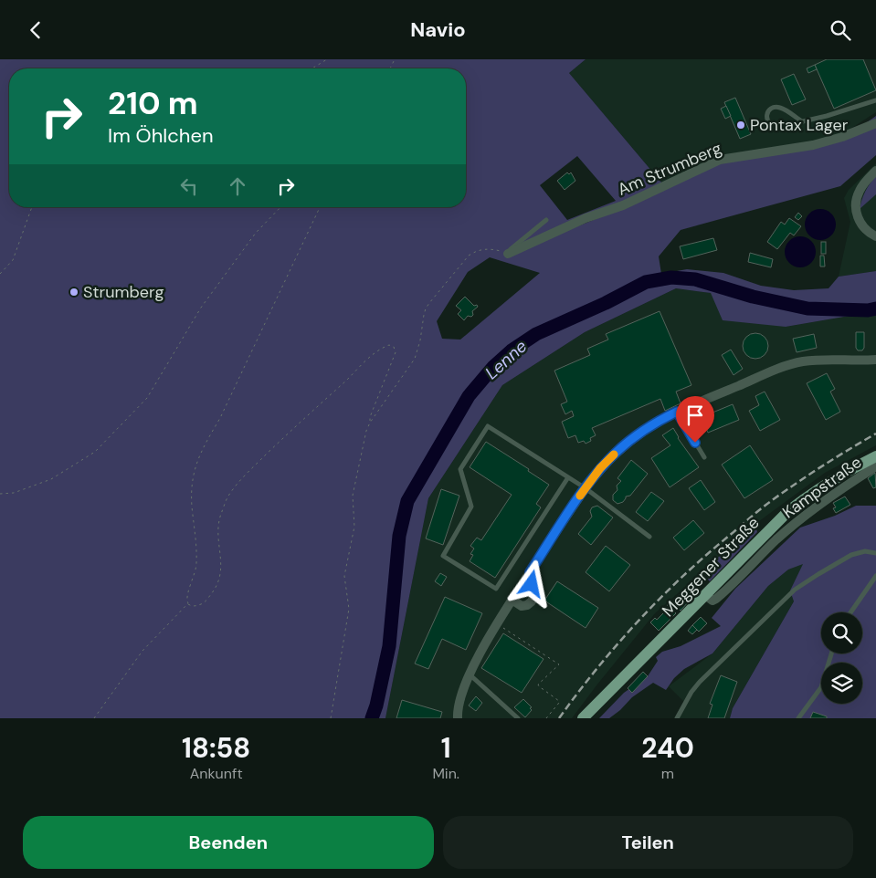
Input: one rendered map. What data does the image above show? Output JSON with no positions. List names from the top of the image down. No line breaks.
{"streets":{"main road":["Meggener Straße"],"street":["Am Strumberg","Kampstraße"]},"crossings":[["Kampstraße","Meggener Straße"]],"water":["Lenne"],"places":["Pontax Lager","Strumberg"],"page":{"header":"Navio","turn":["210 m","Im Öhlchen"],"eta":["18:58","Ankunft","1","Min.","240","m"],"buttons":["Beenden","Teilen"]}}
